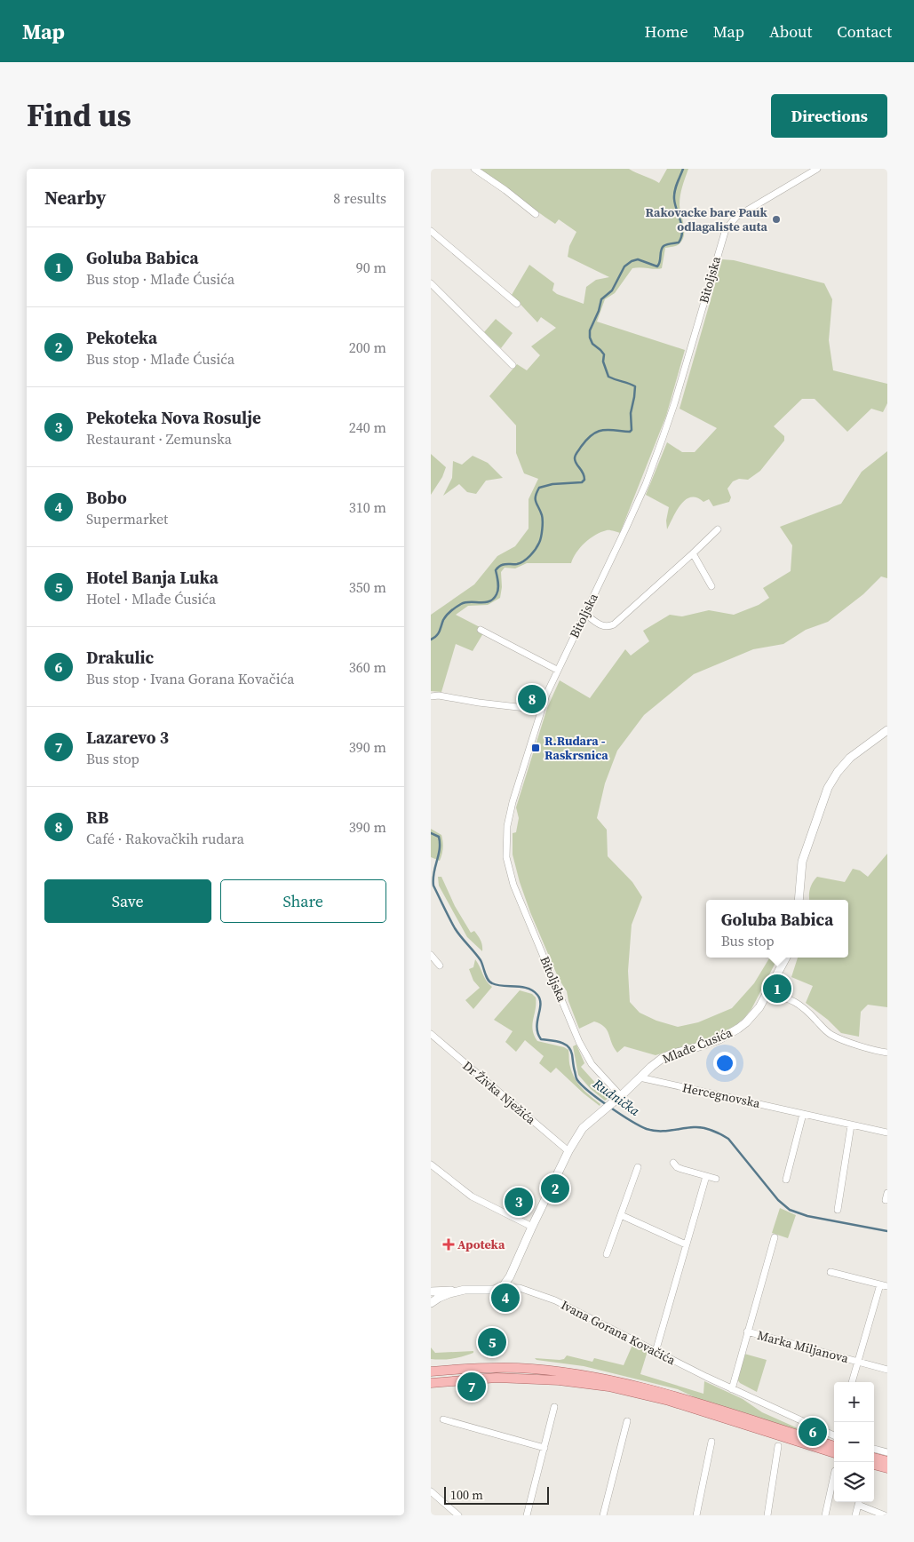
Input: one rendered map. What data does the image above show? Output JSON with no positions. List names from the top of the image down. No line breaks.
{"streets":{"street":["Bitoljska","Mlađe Ćusića","Dr Živka Nježića","Hercegnovska","Ivana Gorana Kovačića","Marka Miljanova"]},"crossings":[["Bitoljska","Mlađe Ćusića"],["Mlađe Ćusića","Dr Živka Nježića"],["Mlađe Ćusića","Hercegnovska"],["Mlađe Ćusića","Ivana Gorana Kovačića"]],"water":["Rudnička"],"places":{"other":["Rakovacke bare Pauk odlagaliste auta"],"transit":["R.Rudara - Raskrsnica"],"health":["Apoteka"]},"scale_bar":"100 m","page":{"header":"Map","nav":["Home","Map","About","Contact"],"title":"Find us","buttons":["Directions",["Save","Share"]],"heading":["Nearby","8 results"],"list":[{"mark":"1","name":"Goluba Babica","note":"Bus stop · Mlađe Ćusića","value":"90 m"},{"mark":"2","name":"Pekoteka","note":"Bus stop · Mlađe Ćusića","value":"200 m"},{"mark":"3","name":"Pekoteka Nova Rosulje","note":"Restaurant · Zemunska","value":"240 m"},{"mark":"4","name":"Bobo","note":"Supermarket","value":"310 m"},{"mark":"5","name":"Hotel Banja Luka","note":"Hotel · Mlađe Ćusića","value":"350 m"},{"mark":"6","name":"Drakulic","note":"Bus stop · Ivana Gorana Kovačića","value":"360 m"},{"mark":"7","name":"Lazarevo 3","note":"Bus stop","value":"390 m"},{"mark":"8","name":"RB","note":"Café · Rakovačkih rudara","value":"390 m"}],"pins":["8","1","2","3","4","5","7","6"],"popup":["Goluba Babica","Bus stop"],"map_buttons":["+","−"],"scale":"100 m"}}
